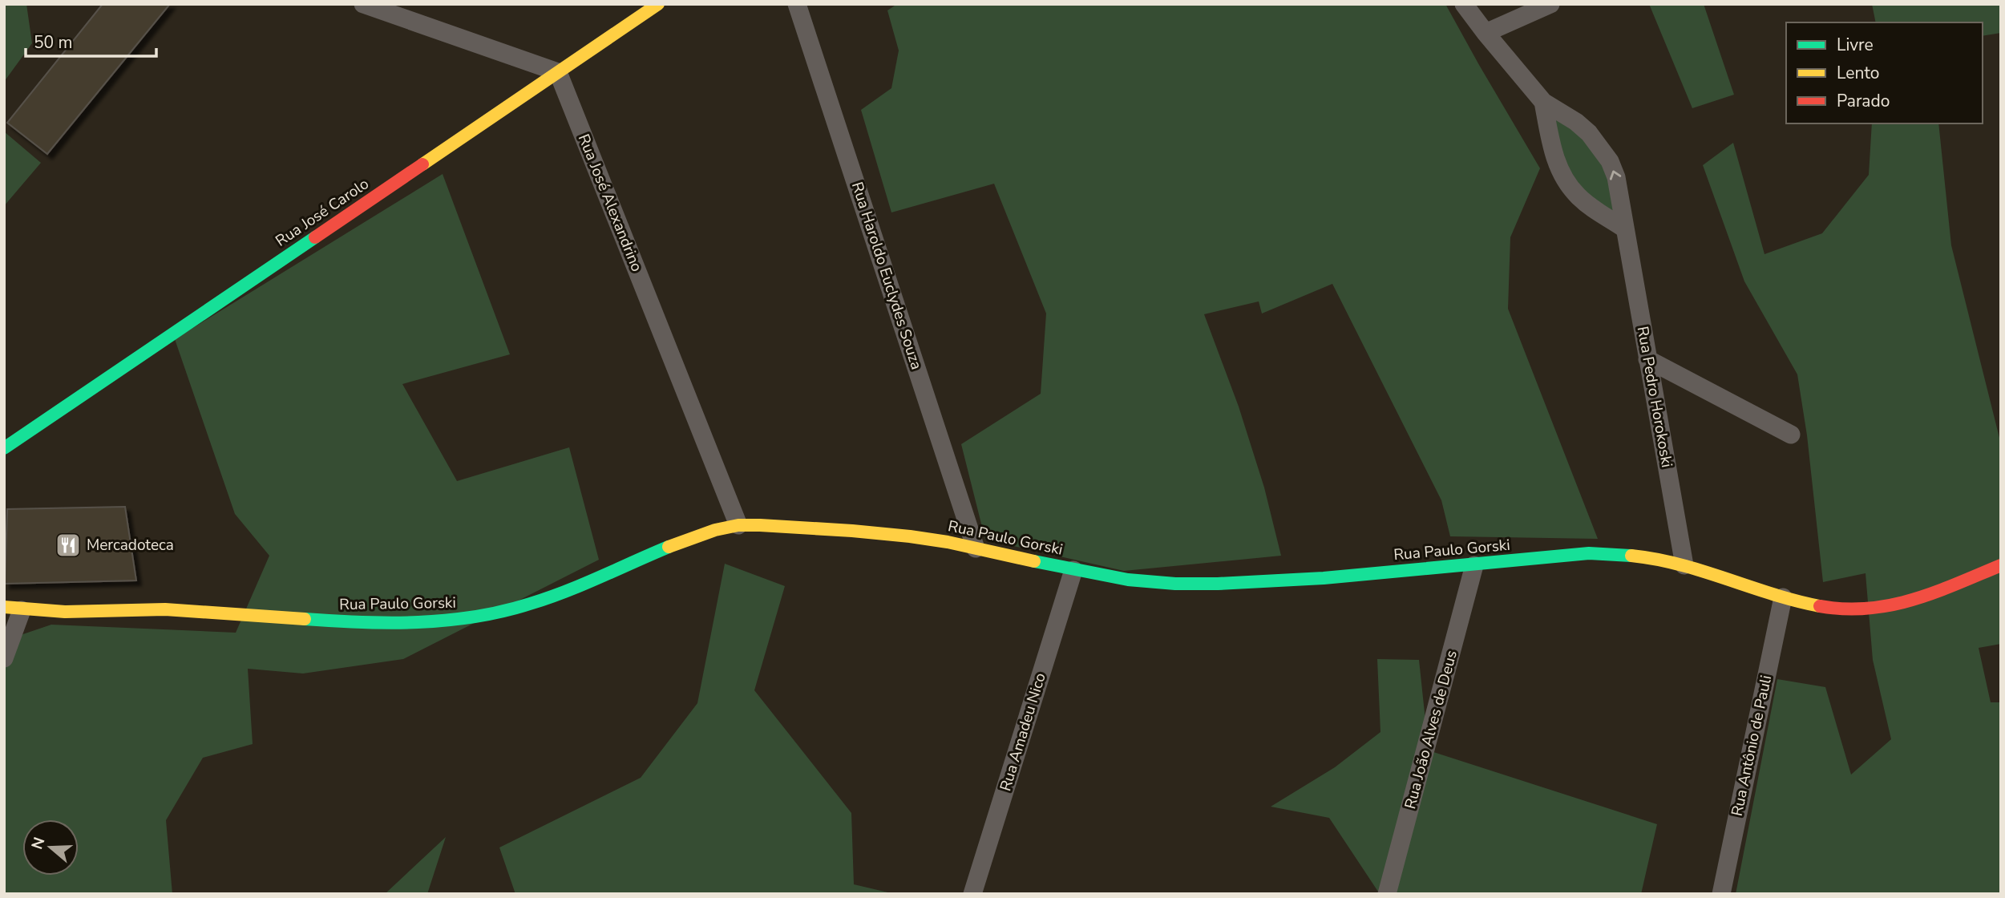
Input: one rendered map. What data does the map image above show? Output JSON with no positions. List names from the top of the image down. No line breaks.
{"streets":{"street":["Rua José Alexandrino","Rua José Carolo","Rua Haroldo Euclydes Souza","Rua Pedro Horokoski","Rua Paulo Gorski","Rua João Alves de Deus","Rua Amadeu Nico","Rua Antônio de Pauli"]},"crossings":[["Rua José Alexandrino","Rua José Carolo"],["Rua José Alexandrino","Rua Paulo Gorski"],["Rua Haroldo Euclydes Souza","Rua Paulo Gorski"],["Rua Pedro Horokoski","Rua Paulo Gorski"],["Rua Paulo Gorski","Rua João Alves de Deus"],["Rua Paulo Gorski","Rua Amadeu Nico"],["Rua Paulo Gorski","Rua Antônio de Pauli"]],"places":{"restaurant":["Mercadoteca"]},"legend":["Livre","Lento","Parado"],"scale_bar":"50 m","north":"left"}
